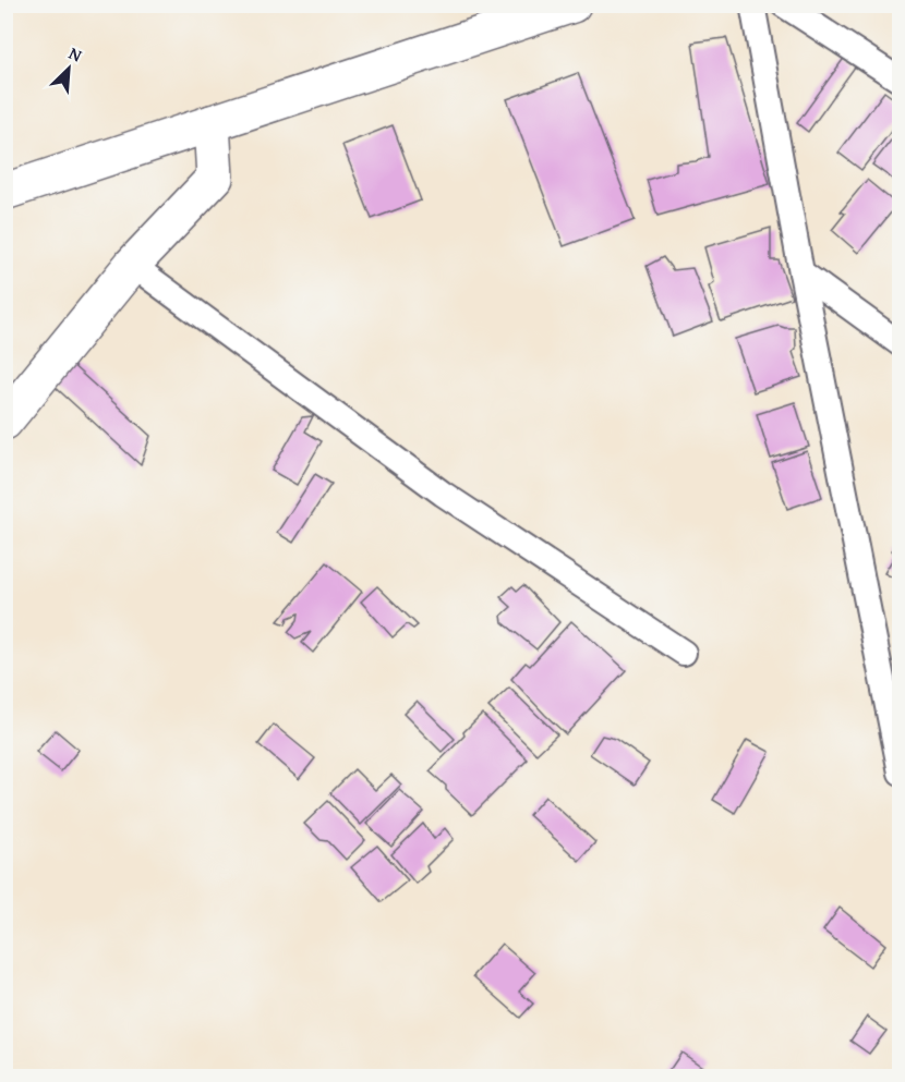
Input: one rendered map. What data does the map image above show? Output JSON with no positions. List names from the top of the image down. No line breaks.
{"north":"top right"}
